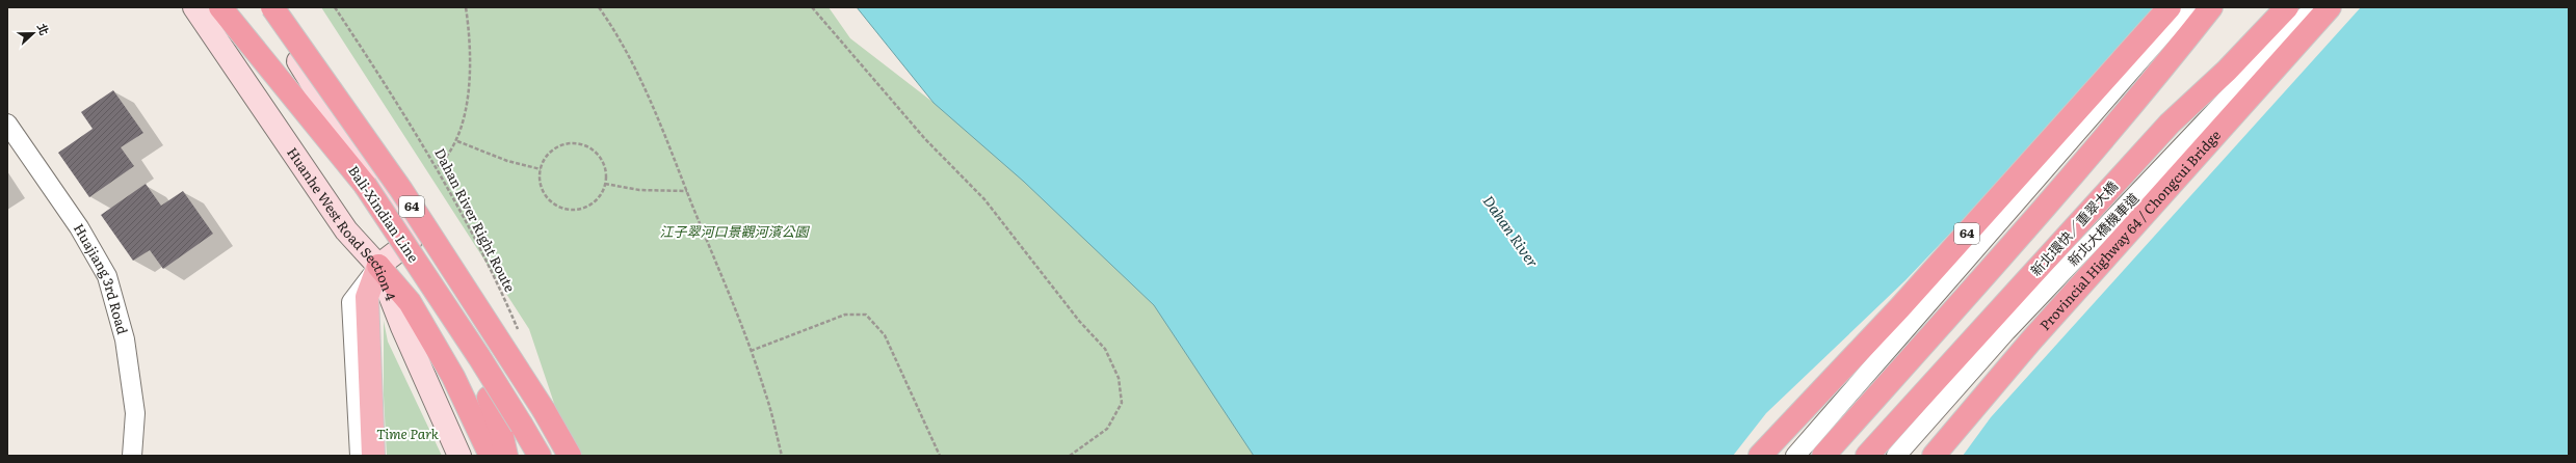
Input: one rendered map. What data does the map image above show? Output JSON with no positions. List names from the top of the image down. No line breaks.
{"streets":{"highway":["64","Bali-Xindian Line","新北環快／重翠大橋","Provincial Highway 64 / Chongcui Bridge"],"main road":["Huanhe West Road Section 4"],"street":["新北大橋機車道","Huajiang 3rd Road"],"path":["Dahan River Right Route"]},"crossings":[["64","Bali-Xindian Line"]],"water":["Dahan River"],"parks":["江子翠河口景觀河濱公園","Time Park"],"north":"right"}
